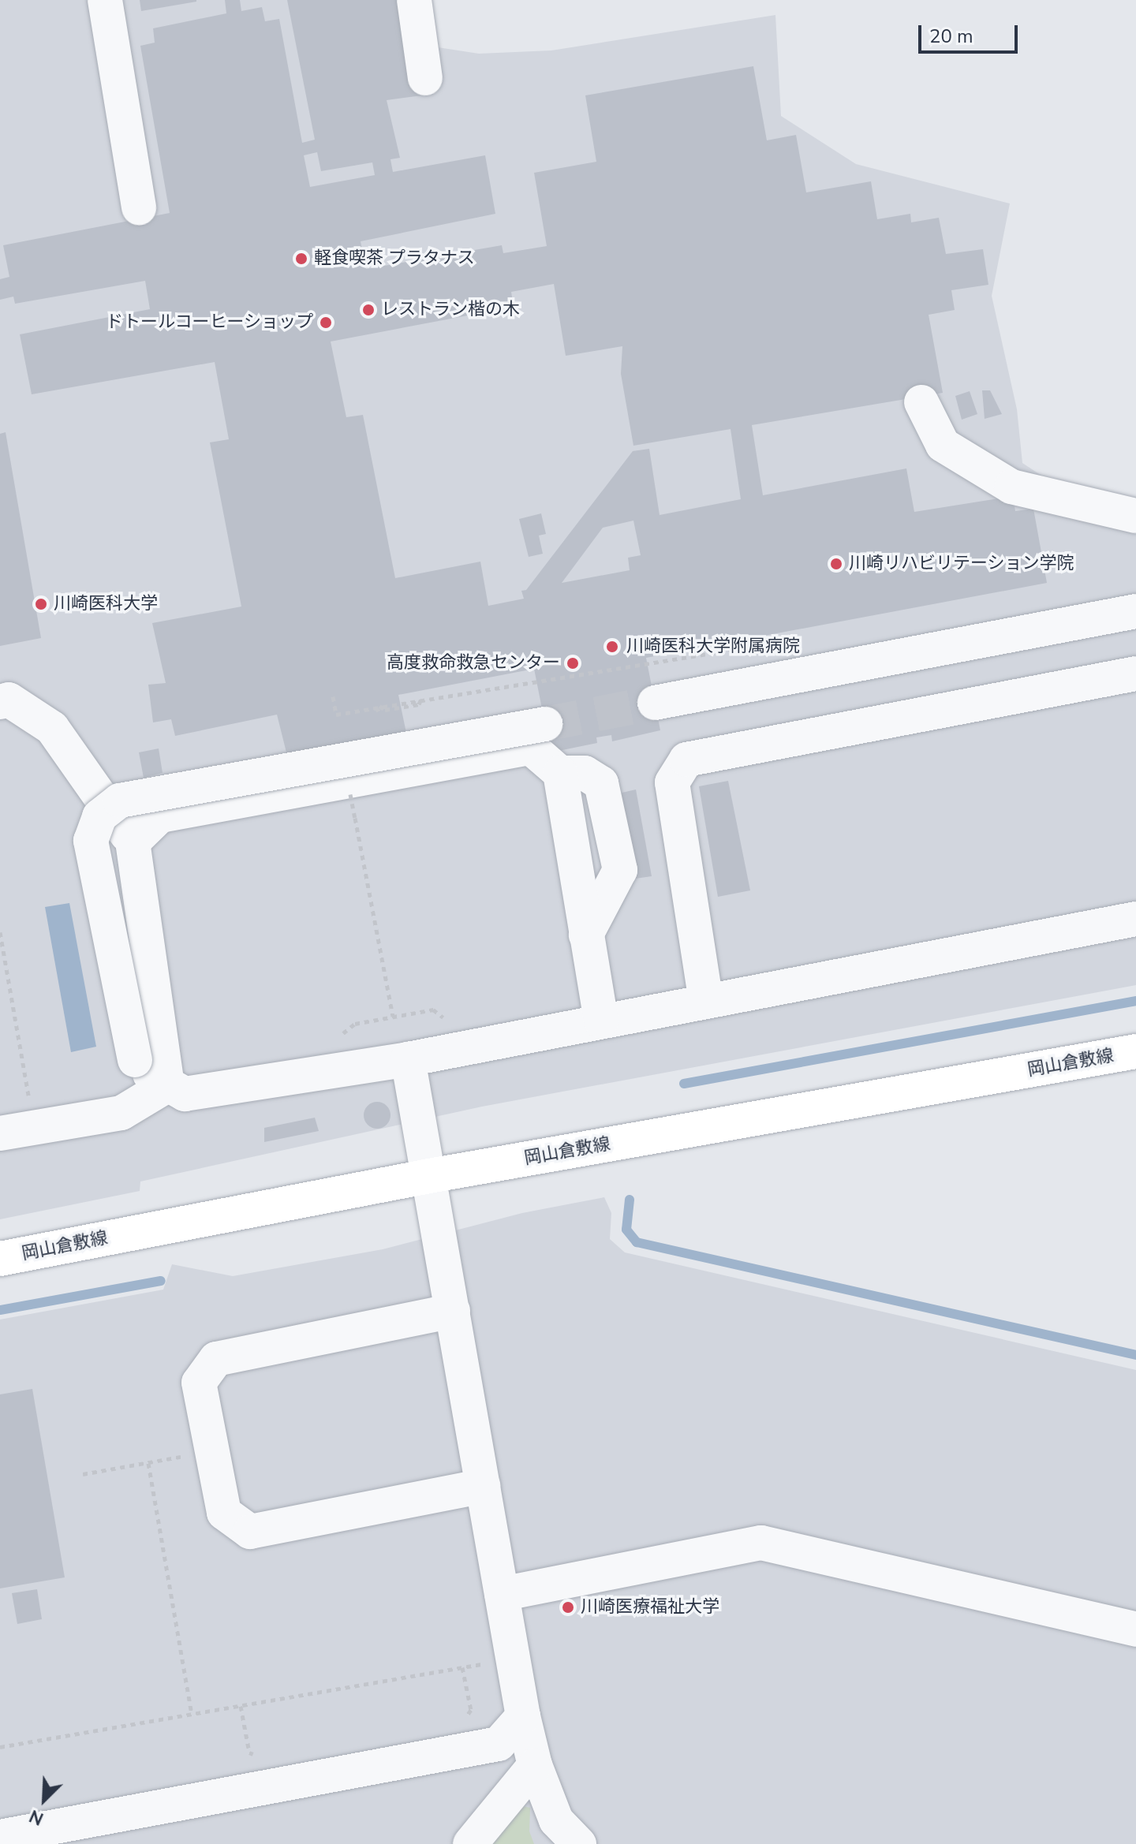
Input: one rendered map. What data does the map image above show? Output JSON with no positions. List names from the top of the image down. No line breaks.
{"streets":{"main road":["岡山倉敷線"]},"places":["軽食喫茶 プラタナス","レストラン楷の木","ドトールコーヒーショップ","川崎リハビリテーション学院","川崎医科大学","川崎医科大学附属病院","高度救命救急センター","川崎医療福祉大学"],"scale_bar":"20 m","north":"bottom left"}
